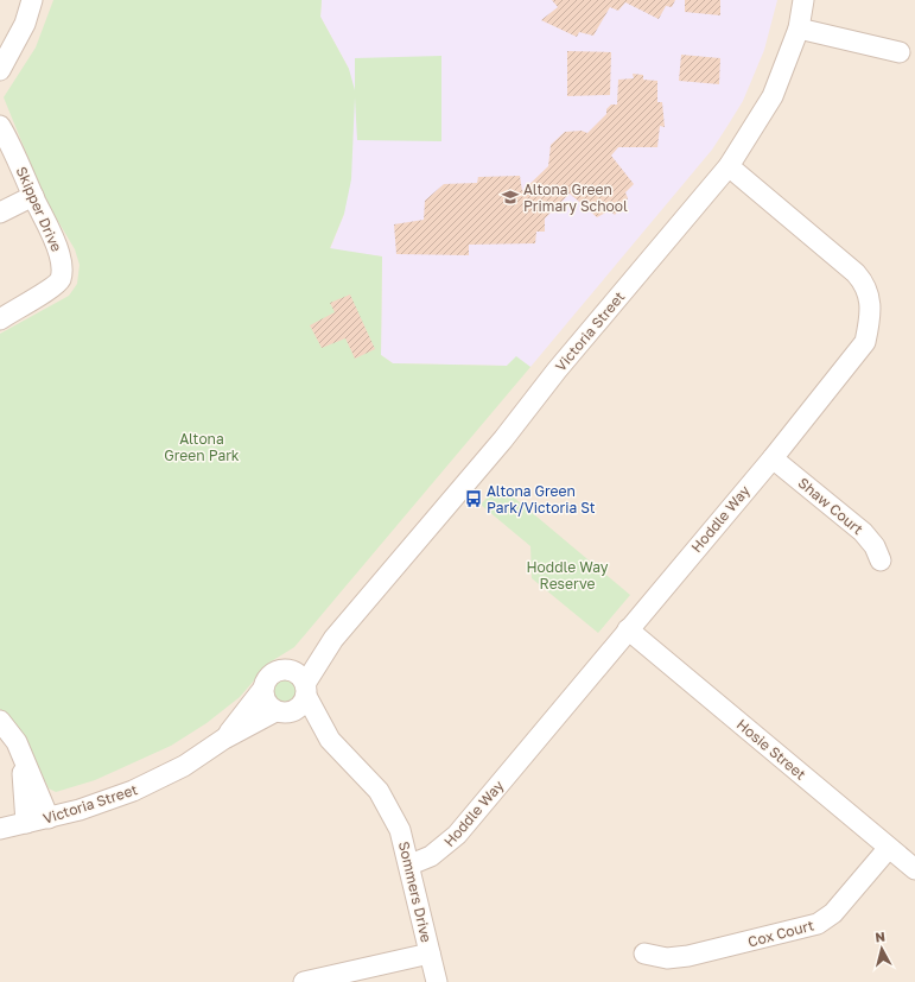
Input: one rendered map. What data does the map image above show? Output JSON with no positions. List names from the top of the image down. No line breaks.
{"streets":{"street":["Skipper Drive","Victoria Street","Shaw Court","Hoddle Way","Hosie Street","Sommers Drive","Cox Court"]},"crossings":[["Victoria Street","Hoddle Way"],["Victoria Street","Sommers Drive"],["Shaw Court","Hoddle Way"],["Hoddle Way","Hosie Street"],["Hoddle Way","Sommers Drive"],["Hosie Street","Cox Court"]],"parks":["Altona Green Park","Hoddle Way Reserve"],"places":{"school or university":["Altona Green Primary School"],"bus stop":["Altona Green Park/Victoria St"]},"north":"top"}
